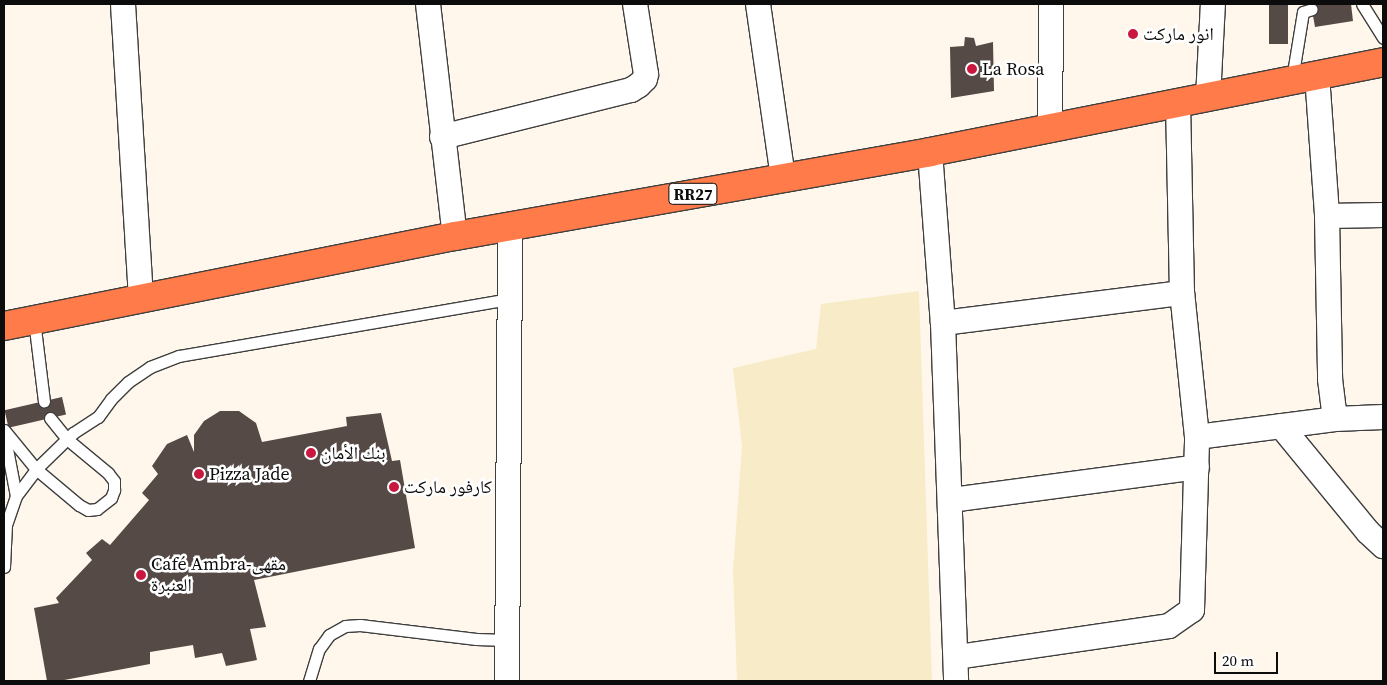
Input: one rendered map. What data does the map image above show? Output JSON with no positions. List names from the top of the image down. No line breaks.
{"streets":{"highway":["RR27"]},"places":["انور ماركت","La Rosa","بنك الأمان","Pizza Jade","كارفور ماركت","Café Ambra-مقهى العنبرة"],"scale_bar":"20 m"}
